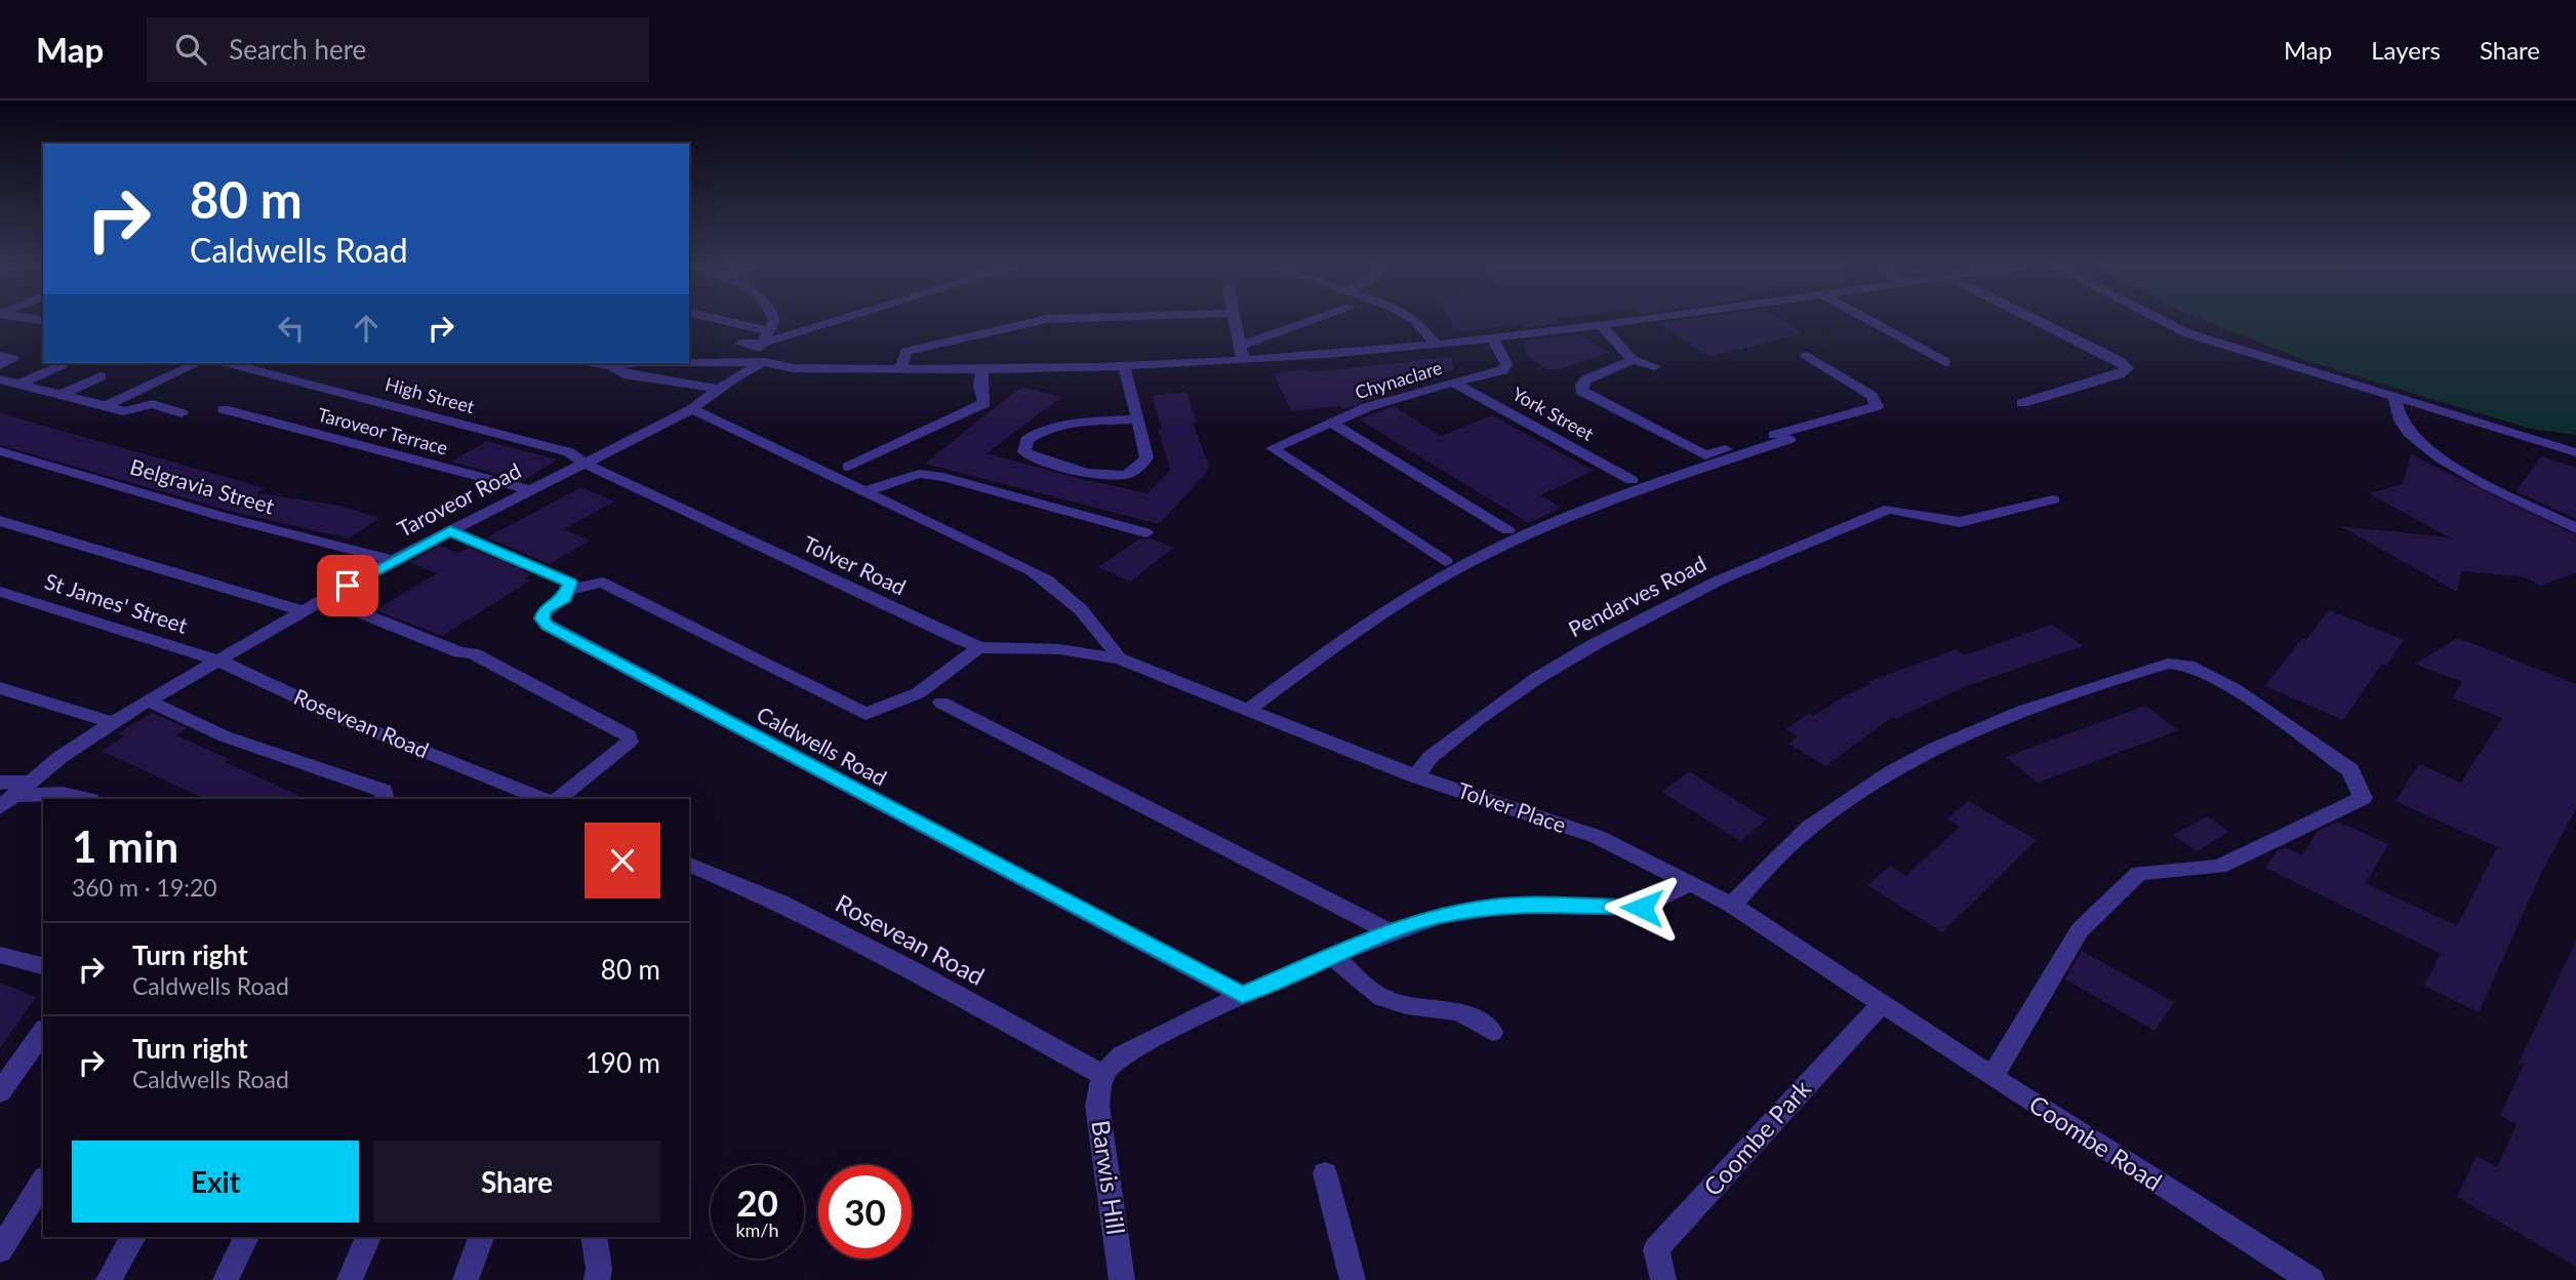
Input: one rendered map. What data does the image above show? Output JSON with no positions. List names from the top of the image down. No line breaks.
{"streets":{"street":["Chynaclare","High Street","York Street","Taroveor Terrace","Belgravia Street","Taroveor Road","Tolver Road","Pendarves Road","St James' Street","Rosevean Road","Caldwells Road","Tolver Place","Coombe Park","Coombe Road","Barwis Hill"]},"crossings":[["Chynaclare","York Street"],["High Street","Taroveor Road"],["High Street","Tolver Road"],["Taroveor Terrace","Taroveor Road"],["Belgravia Street","Taroveor Road"],["Taroveor Road","Tolver Road"],["Taroveor Road","St James' Street"],["Taroveor Road","Rosevean Road"],["Tolver Road","Tolver Place"],["Pendarves Road","Tolver Place"],["St James' Street","Rosevean Road"],["Rosevean Road","Barwis Hill"],["Tolver Place","Coombe Park"],["Tolver Place","Coombe Road"],["Coombe Park","Coombe Road"]],"page":{"header":"Map","search":"Search here","nav":["Map","Layers","Share"],"turn":["80 m","Caldwells Road"],"heading":["1 min","360 m · 19:20"],"list":[{"name":"Turn right","note":"Caldwells Road","value":"80 m"},{"name":"Turn right","note":"Caldwells Road","value":"190 m"}],"buttons":["Exit","Share"],"speed":"20 km/h","limit":"30"}}
